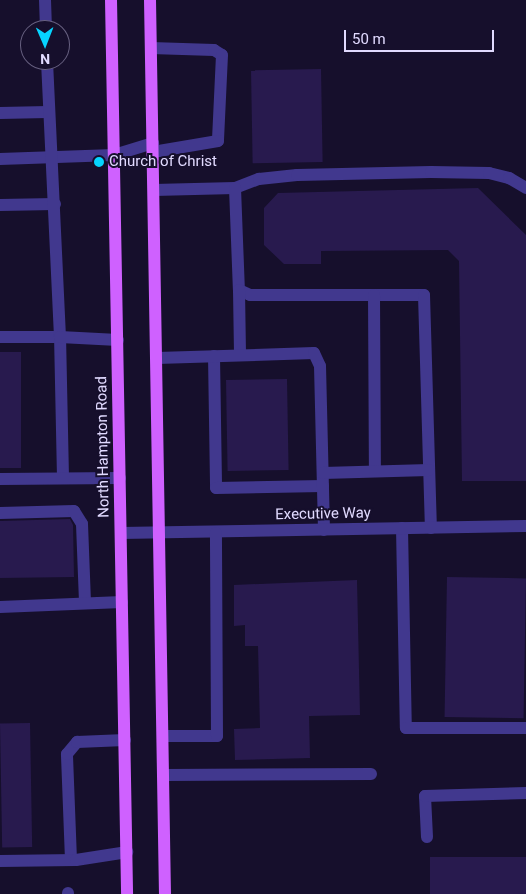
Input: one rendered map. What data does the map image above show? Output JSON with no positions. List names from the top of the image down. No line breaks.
{"streets":{"main road":["North Hampton Road"],"street":["Executive Way"]},"crossings":[["North Hampton Road","Executive Way"]],"places":["Church of Christ"],"scale_bar":"50 m","north":"bottom"}
